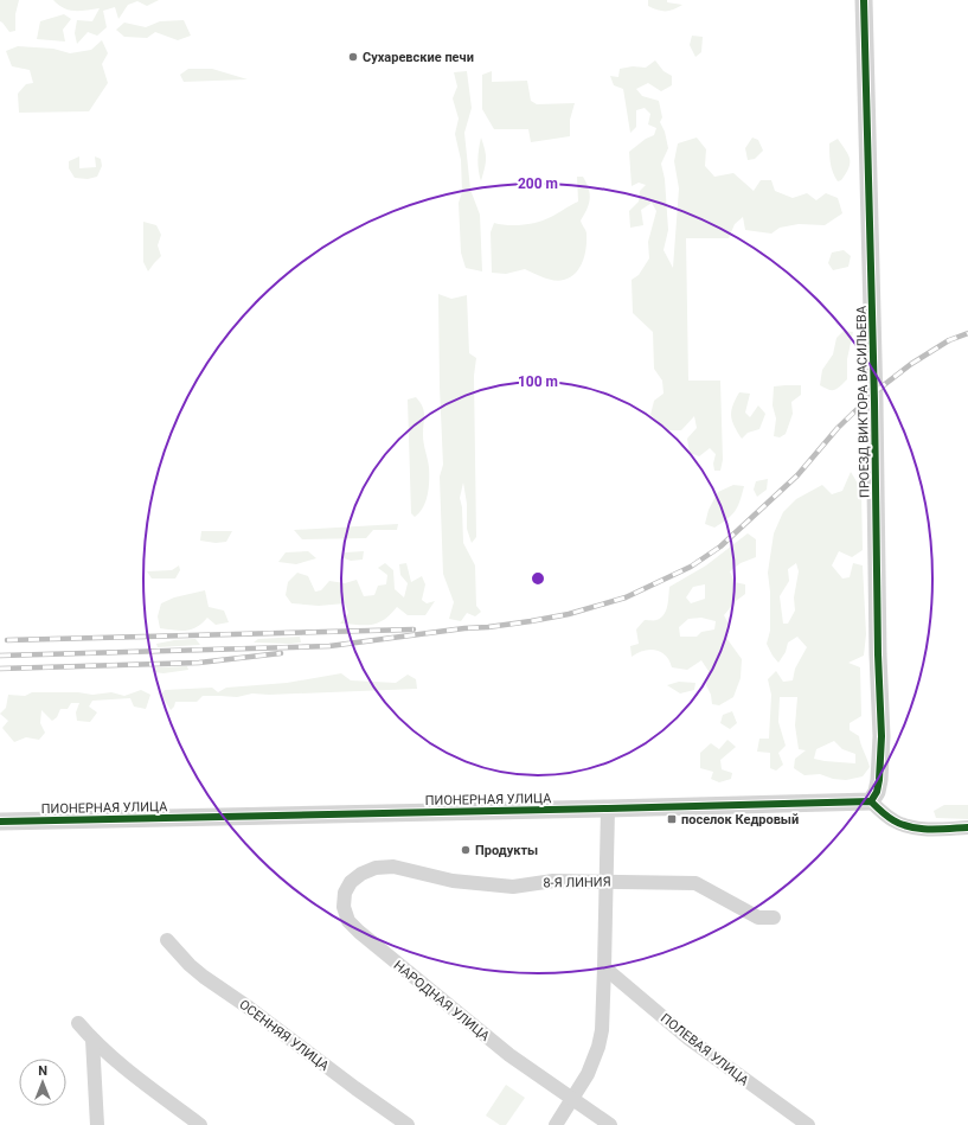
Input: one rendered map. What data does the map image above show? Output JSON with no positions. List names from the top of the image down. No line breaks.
{"streets":{"street":["ПРОЕЗД ВИКТОРА ВАСИЛЬЕВА","ПИОНЕРНАЯ УЛИЦА","8-Я ЛИНИЯ","НАРОДНАЯ УЛИЦА","ОСЕННЯЯ УЛИЦА","ПОЛЕВАЯ УЛИЦА"]},"crossings":[["ПРОЕЗД ВИКТОРА ВАСИЛЬЕВА","ПИОНЕРНАЯ УЛИЦА"],["8-Я ЛИНИЯ","НАРОДНАЯ УЛИЦА"]],"places":{"other":["Сухаревские печи","Продукты"],"transit":["поселок Кедровый"]},"north":"top","rings":["200 m","100 m"]}
